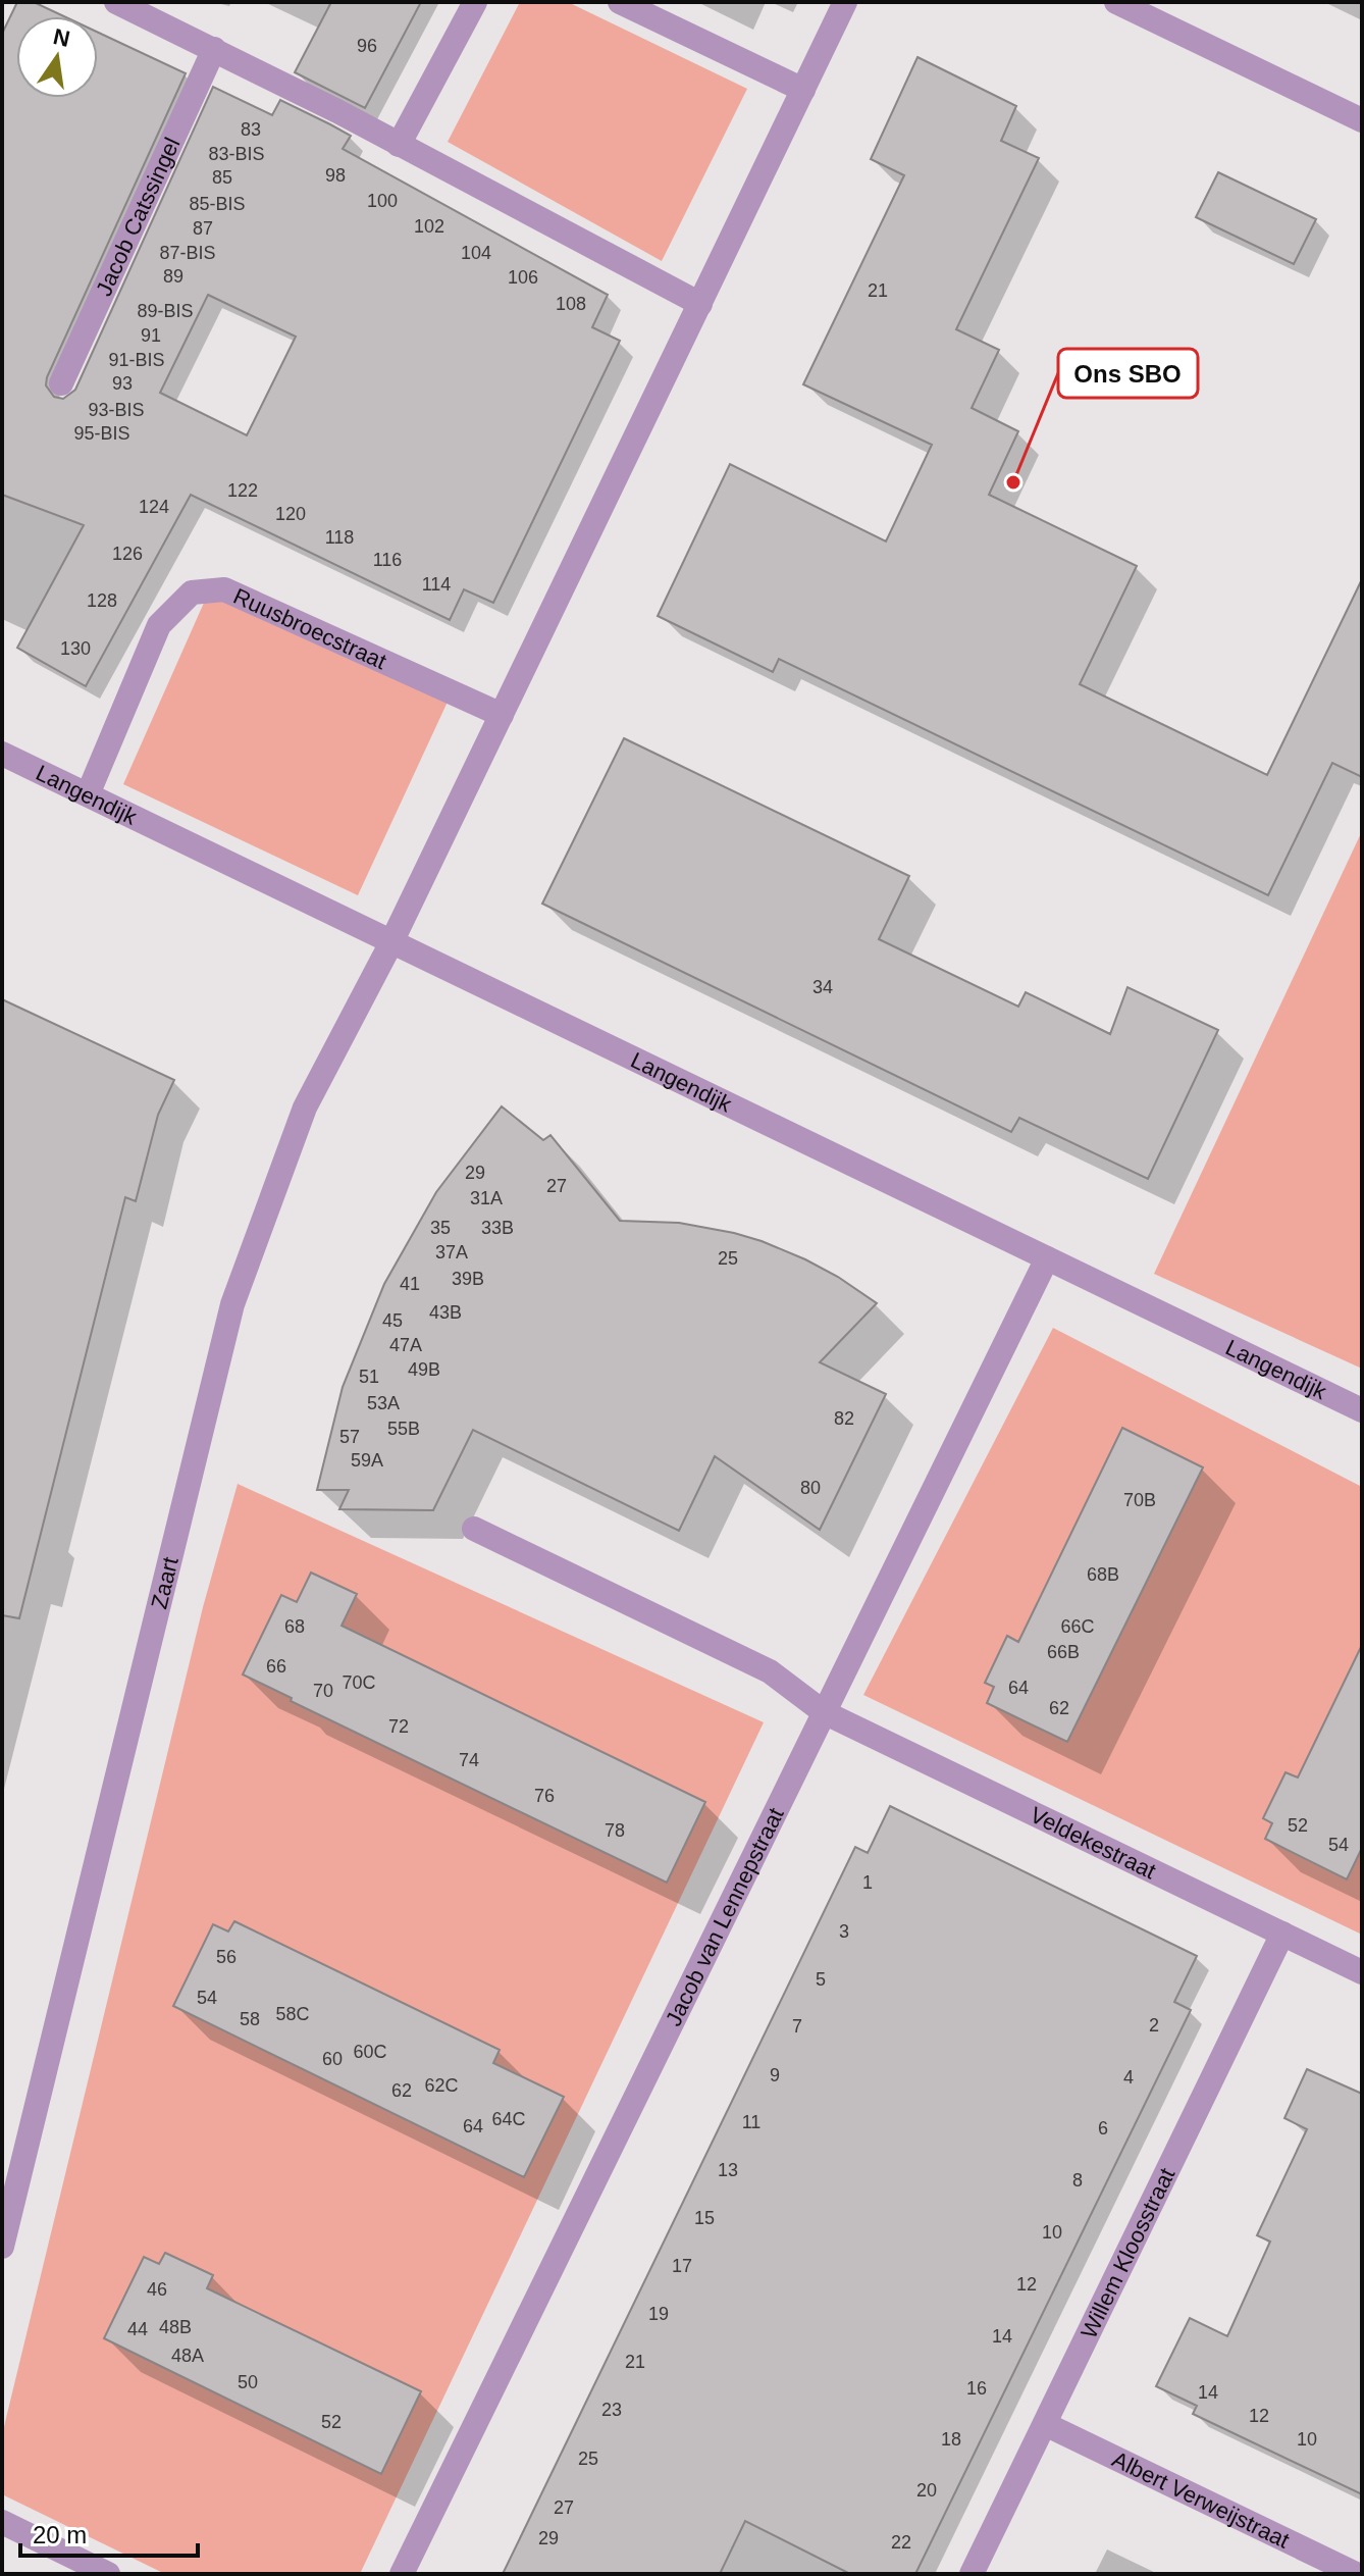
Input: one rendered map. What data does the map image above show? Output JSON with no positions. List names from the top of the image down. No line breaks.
{"streets":{"street":["Jacob Catssingel","Ruusbroecstraat","Langendijk","Zaart","Veldekestraat","Jacob van Lennepstraat","Willem Kloosstraat","Albert Verweijstraat"]},"crossings":[["Ruusbroecstraat","Langendijk"],["Langendijk","Zaart"],["Langendijk","Jacob van Lennepstraat"],["Veldekestraat","Jacob van Lennepstraat"],["Veldekestraat","Willem Kloosstraat"],["Willem Kloosstraat","Albert Verweijstraat"]],"places":["Ons SBO"],"house_numbers":["96","83","83-BIS","98","85","100","85-BIS","102","87","87-BIS","104","89","106","21","108","89-BIS","91","91-BIS","93","93-BIS","95-BIS","122","124","120","118","126","116","114","128","130","34","29","27","31A","35","33B","37A","25","39B","41","43B","45","47A","49B","51","53A","82","55B","57","59A","80","70B","68B","68","66C","66B","66","70C","64","70","62","72","74","76","52","78","54","1","3","56","5","54","58C","58","2","7","60C","60","9","4","62C","62","64C","11","64","6","13","8","15","10","17","12","46","19","48B","44","14","48A","21","50","16","14","23","12","52","18","10","25","20","27","29","22"],"scale_bar":"20 m","north":"top"}
